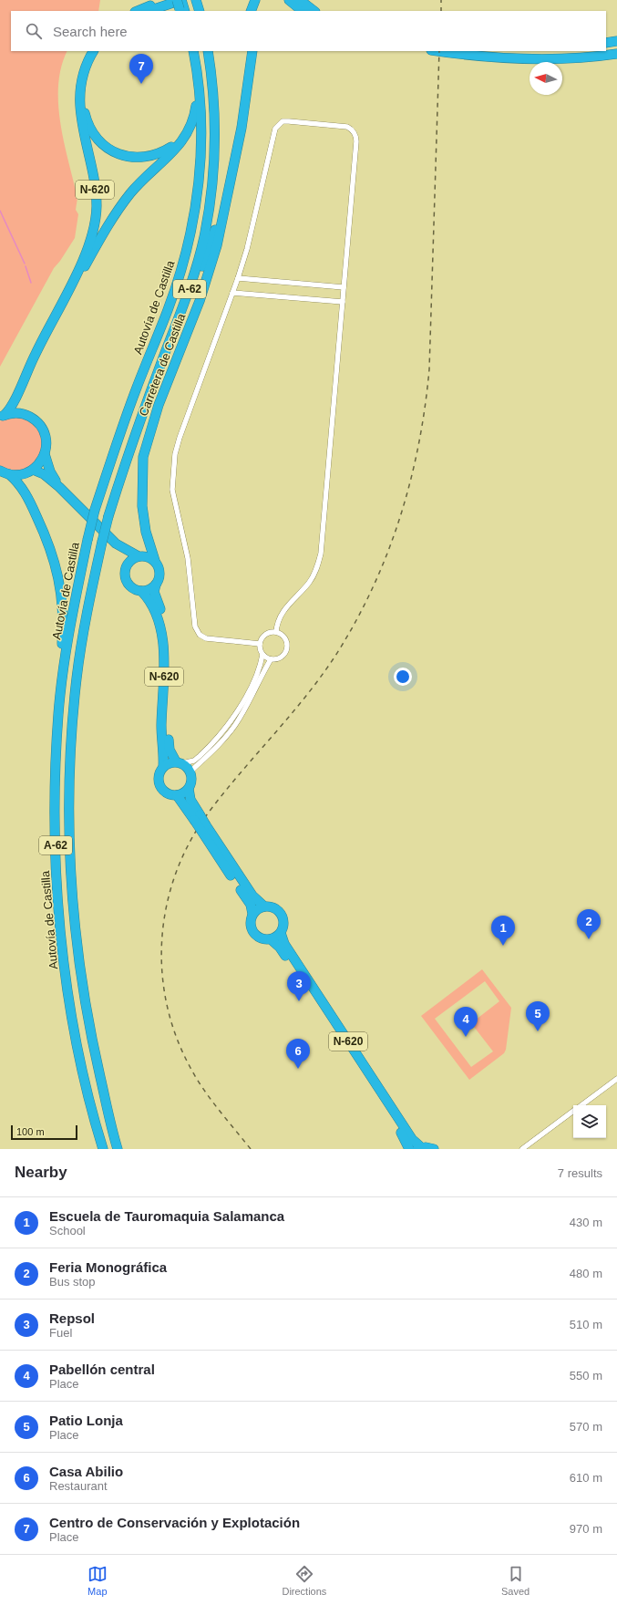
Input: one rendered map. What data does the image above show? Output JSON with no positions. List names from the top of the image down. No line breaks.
{"streets":{"highway":["N-620","A-62","Autovía de Castilla","Carretera de Castilla"]},"crossings":[["N-620","Carretera de Castilla"]],"scale_bar":"100 m","north":"left","page":{"search":"Search here","pins":["7","2","1","3","5","4","6"],"scale":"100 m","heading":["Nearby","7 results"],"list":[{"mark":"1","name":"Escuela de Tauromaquia Salamanca","note":"School","value":"430 m"},{"mark":"2","name":"Feria Monográfica","note":"Bus stop","value":"480 m"},{"mark":"3","name":"Repsol","note":"Fuel","value":"510 m"},{"mark":"4","name":"Pabellón central","note":"Place","value":"550 m"},{"mark":"5","name":"Patio Lonja","note":"Place","value":"570 m"},{"mark":"6","name":"Casa Abilio","note":"Restaurant","value":"610 m"},{"mark":"7","name":"Centro de Conservación y Explotación","note":"Place","value":"970 m"}],"nav":["Map","Directions","Saved"]}}
